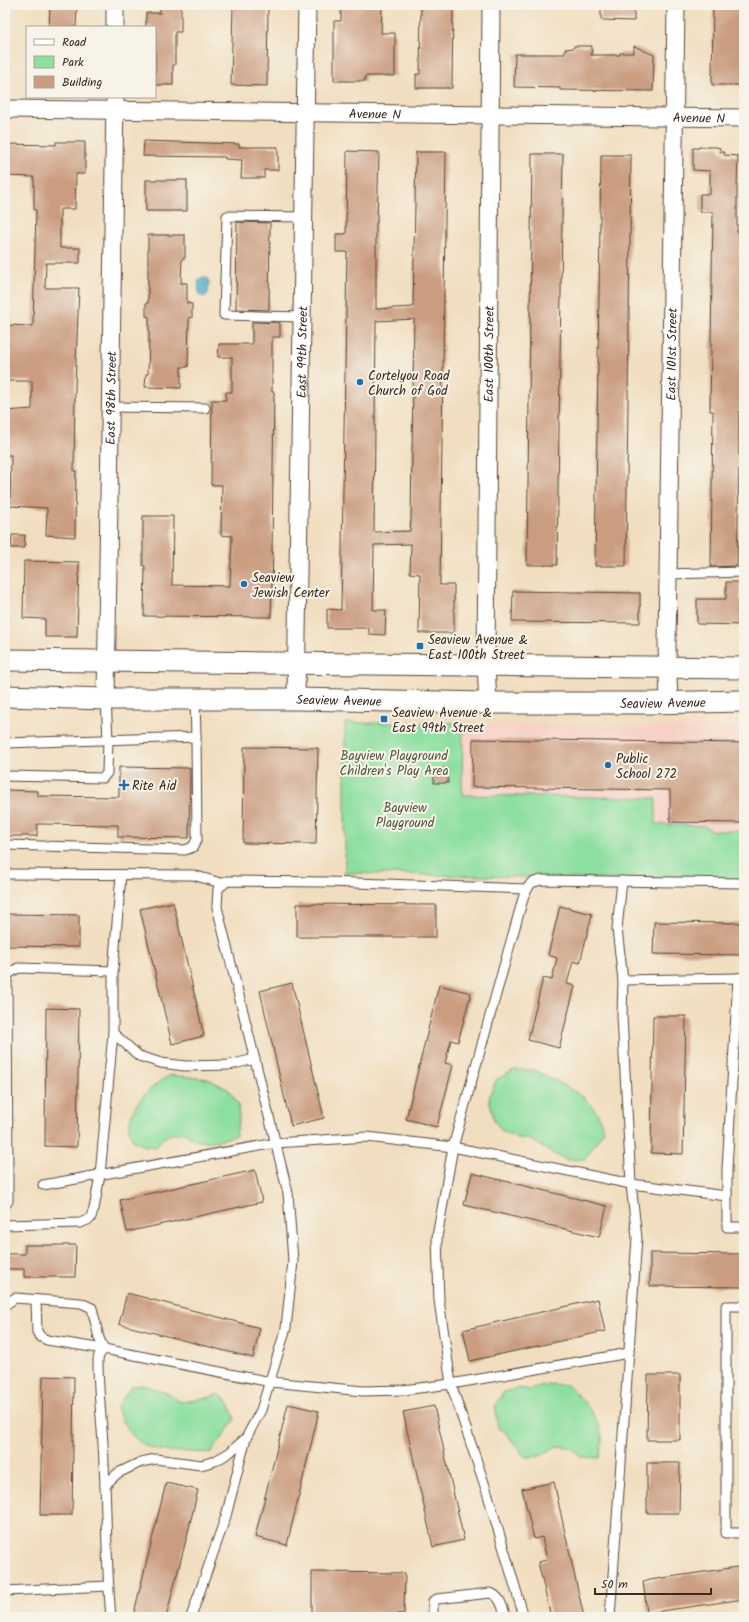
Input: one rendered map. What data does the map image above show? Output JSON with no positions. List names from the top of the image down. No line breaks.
{"streets":{"street":["Avenue N","East 99th Street","East 100th Street","East 101st Street","East 98th Street","Seaview Avenue"]},"crossings":[["Avenue N","East 99th Street"],["Avenue N","East 100th Street"],["Avenue N","East 101st Street"],["Avenue N","East 98th Street"],["East 99th Street","Seaview Avenue"],["East 100th Street","Seaview Avenue"],["East 101st Street","Seaview Avenue"],["East 98th Street","Seaview Avenue"]],"parks":["Bayview Playground Children's Play Area","Bayview Playground"],"places":{"other":["Cortelyou Road Church of God","Seaview Jewish Center","Public School 272"],"transit":["Seaview Avenue & East 100th Street","Seaview Avenue & East 99th Street"],"health":["Rite Aid"]},"legend":["Road","Park","Building"],"scale_bar":"50 m"}
